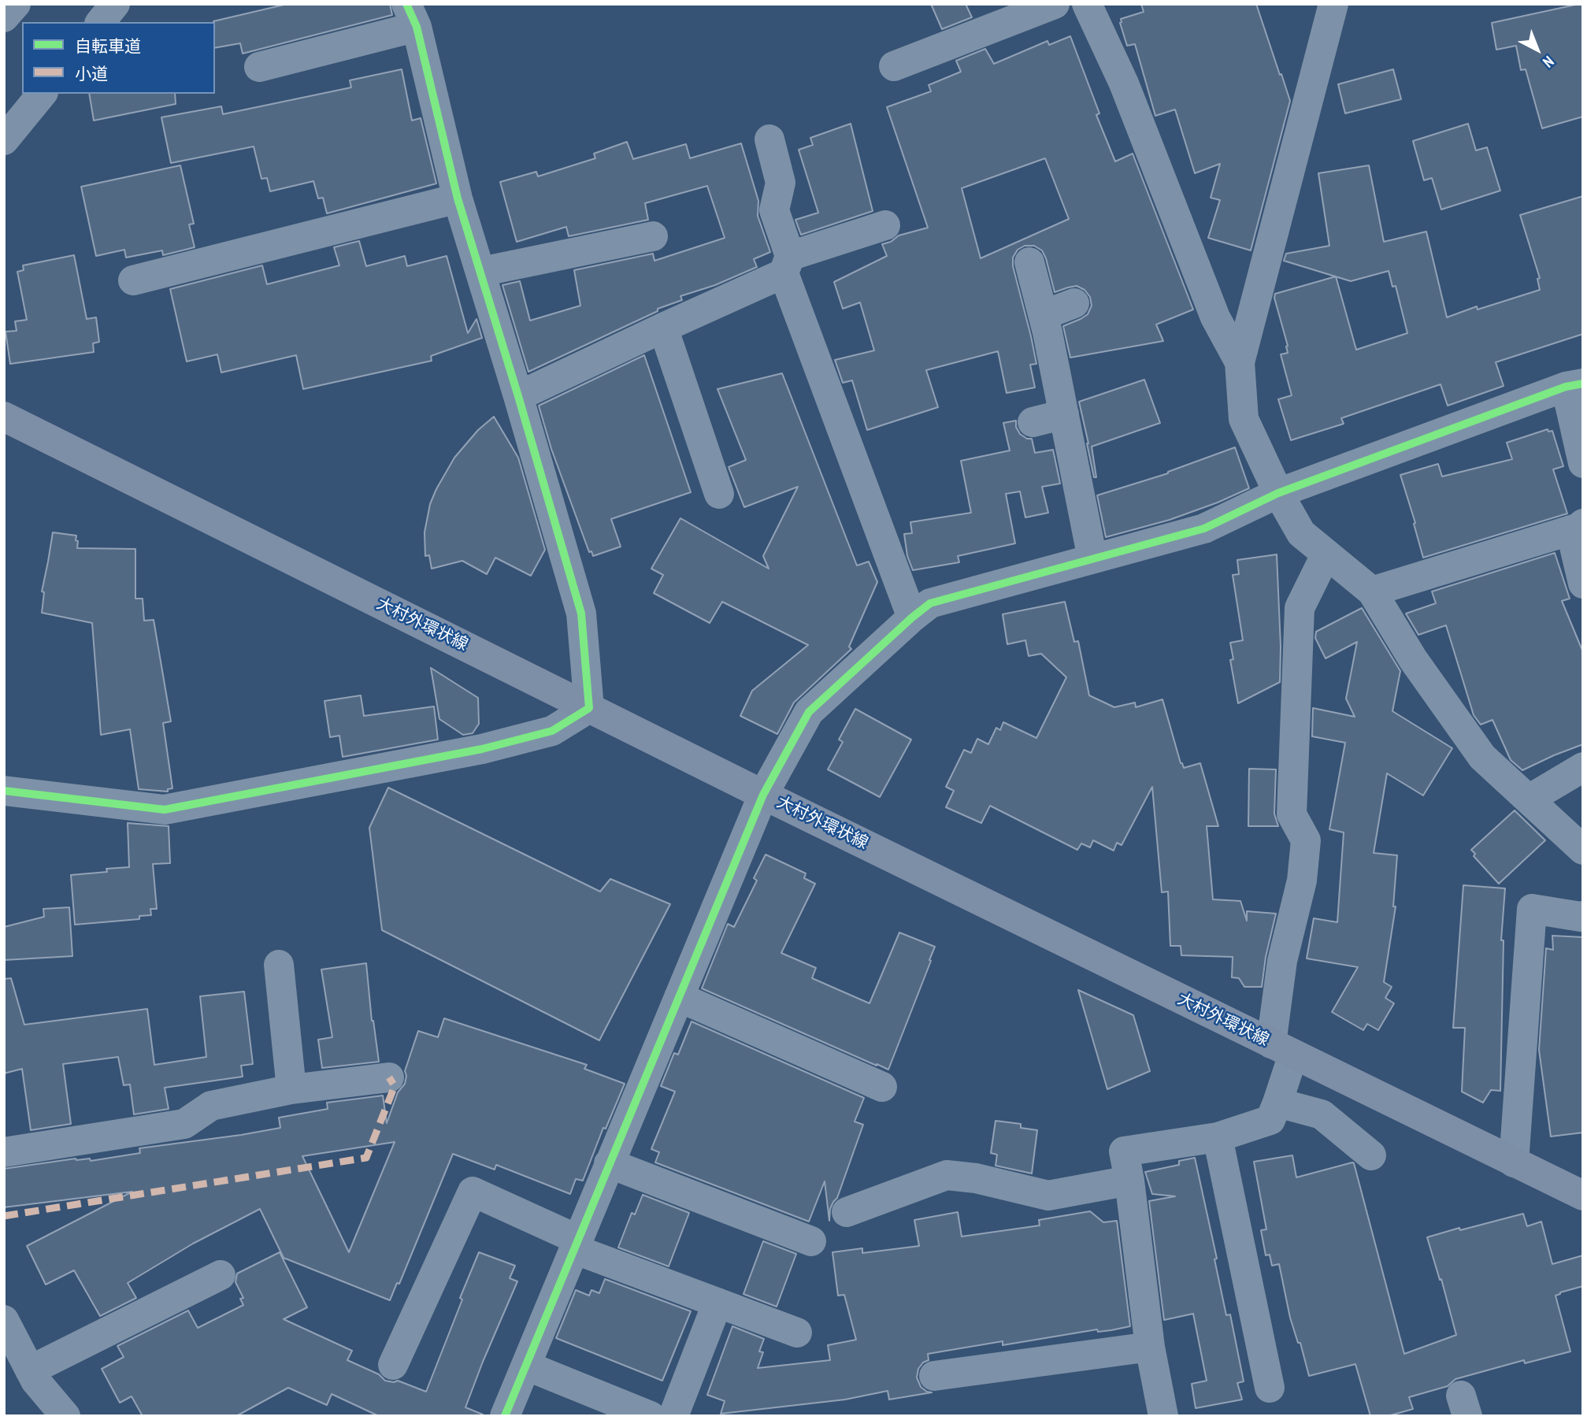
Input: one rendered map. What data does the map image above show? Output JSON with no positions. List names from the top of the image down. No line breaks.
{"streets":{"main road":["大村外環状線"]},"legend":["自転車道","小道"],"north":"bottom right"}
